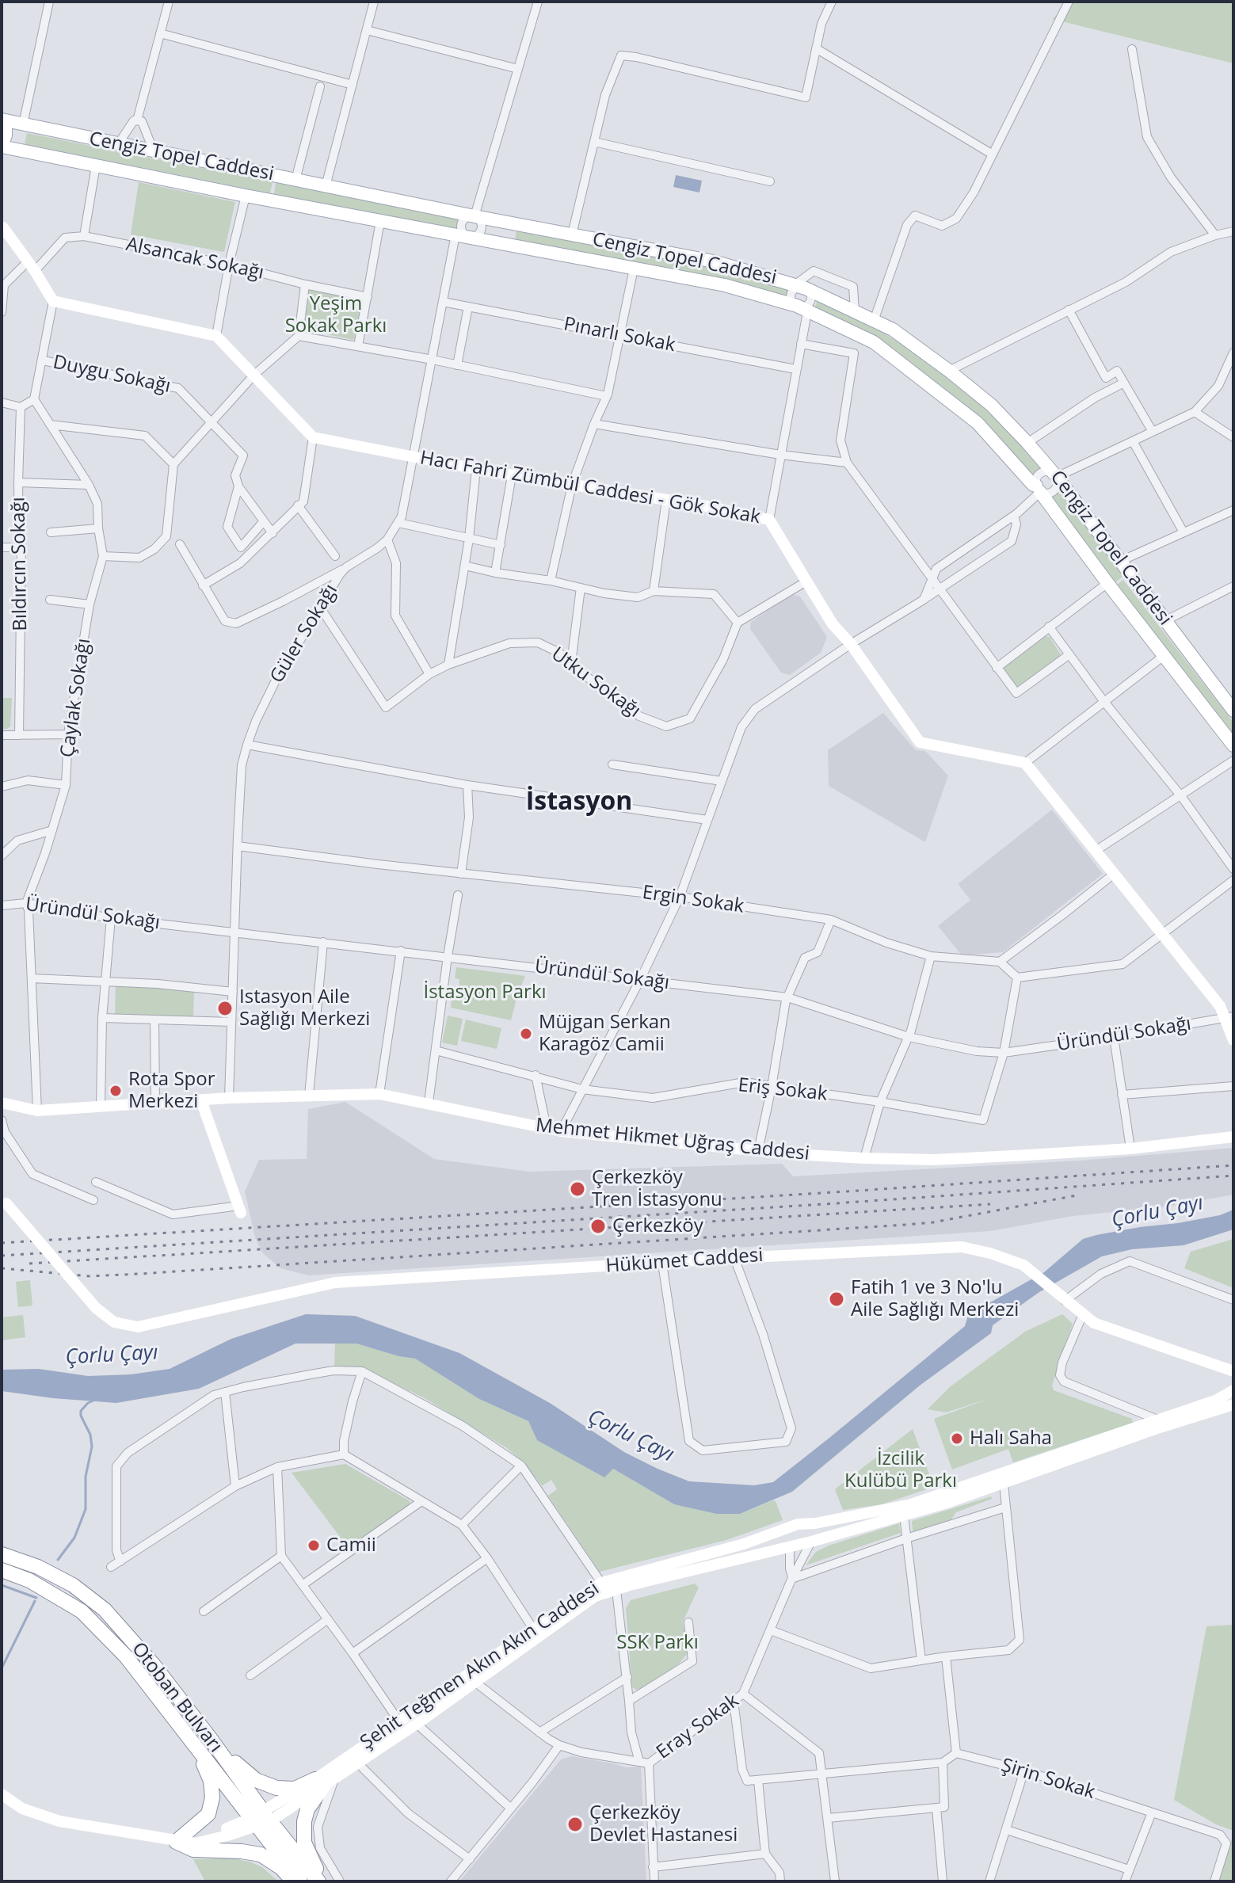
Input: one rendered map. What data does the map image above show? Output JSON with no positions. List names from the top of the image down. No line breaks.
{"streets":{"highway":["Otoban Bulvarı"],"main road":["Cengiz Topel Caddesi","Hacı Fahri Zümbül Caddesi - Gök Sokak","Mehmet Hikmet Uğraş Caddesi","Hükümet Caddesi","Şehit Teğmen Akın Akın Caddesi"],"street":["Alsancak Sokağı","Pınarlı Sokak","Duygu Sokağı","Bıldırcın Sokağı","Güler Sokağı","Utku Sokağı","Çaylak Sokağı","Ergin Sokak","Üründül Sokağı","Eriş Sokak","Eray Sokak","Şirin Sokak"]},"crossings":[["Hacı Fahri Zümbül Caddesi - Gök Sokak","Güler Sokağı"],["Güler Sokağı","Utku Sokağı"],["Güler Sokağı","Ergin Sokak"],["Güler Sokağı","Üründül Sokağı"],["Güler Sokağı","Mehmet Hikmet Uğraş Caddesi"],["Çaylak Sokağı","Üründül Sokağı"],["Çaylak Sokağı","Mehmet Hikmet Uğraş Caddesi"],["Üründül Sokağı","Eriş Sokak"],["Şehit Teğmen Akın Akın Caddesi","Otoban Bulvarı"],["Şehit Teğmen Akın Akın Caddesi","Eray Sokak"]],"districts":["İstasyon"],"water":["Çorlu Çayı"],"parks":["Yeşim Sokak Parkı","İstasyon Parkı","İzcilik Kulübü Parkı","SSK Parkı"],"places":["Istasyon Aile Sağlığı Merkezi","Müjgan Serkan Karagöz Camii","Rota Spor Merkezi","Çerkezköy Tren İstasyonu","Çerkezköy","Fatih 1 ve 3 No'lu Aile Sağlığı Merkezi","Halı Saha","Camii","Çerkezköy Devlet Hastanesi"]}
